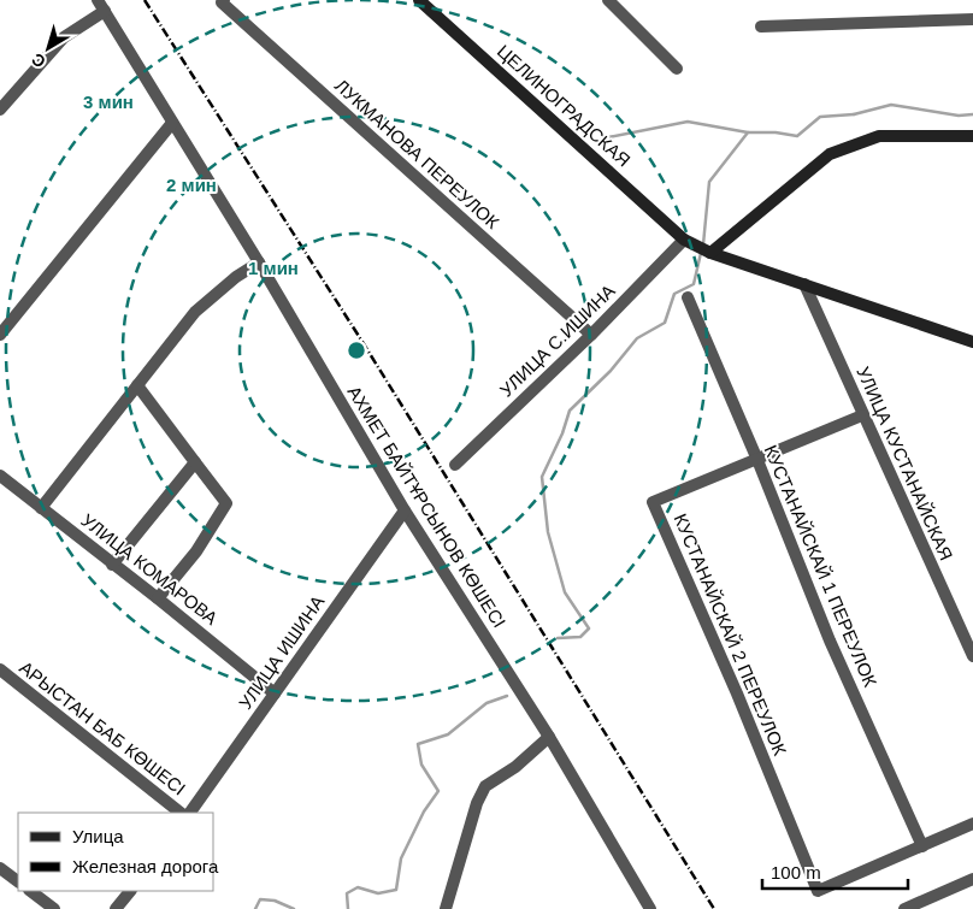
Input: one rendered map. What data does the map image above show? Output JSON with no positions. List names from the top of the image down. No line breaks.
{"streets":{"street":["ЦЕЛИНОГРАДСКАЯ","ЛУКМАНОВА ПЕРЕУЛОК","УЛИЦА С.ИШИНА","УЛИЦА КУСТАНАЙСКАЯ","АХМЕТ БАЙТҰРСЫНОВ КӨШЕСІ","КУСТАНАЙСКАЙ 1 ПЕРЕУЛОК","УЛИЦА КОМАРОВА","КУСТАНАЙСКАЙ 2 ПЕРЕУЛОК","УЛИЦА ИШИНА","АРЫСТАН БАБ КӨШЕСІ"]},"crossings":[["ЦЕЛИНОГРАДСКАЯ","УЛИЦА С.ИШИНА"],["ЛУКМАНОВА ПЕРЕУЛОК","УЛИЦА С.ИШИНА"],["УЛИЦА КУСТАНАЙСКАЯ","КУСТАНАЙСКАЙ 2 ПЕРЕУЛОК"],["АХМЕТ БАЙТҰРСЫНОВ КӨШЕСІ","УЛИЦА ИШИНА"],["КУСТАНАЙСКАЙ 1 ПЕРЕУЛОК","КУСТАНАЙСКАЙ 2 ПЕРЕУЛОК"],["УЛИЦА КОМАРОВА","УЛИЦА ИШИНА"]],"legend":["Улица","Железная дорога"],"scale_bar":"100 m","north":"bottom left","rings":["3 мин","2 мин","1 мин"]}
